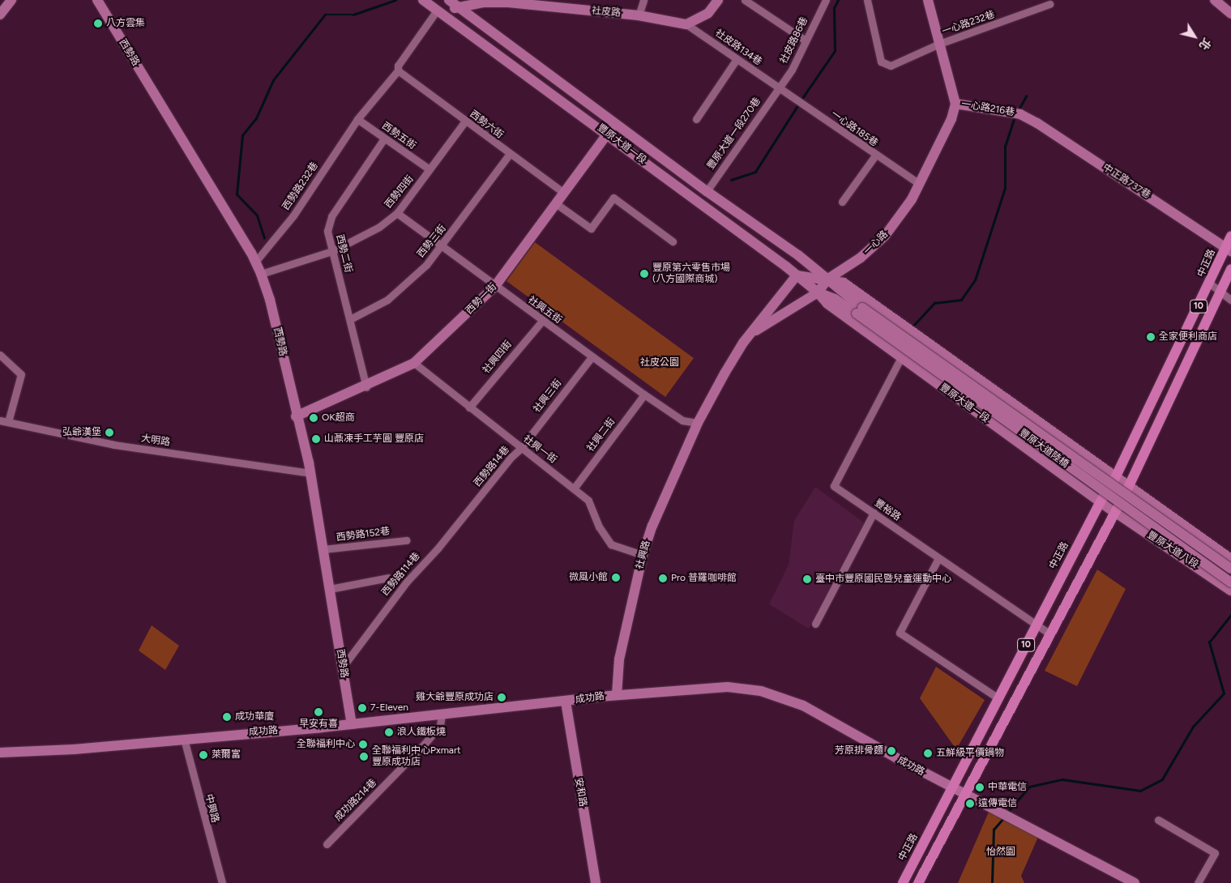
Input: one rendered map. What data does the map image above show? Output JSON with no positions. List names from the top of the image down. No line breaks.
{"streets":{"main road":["中正路","10"],"street":["社皮路","一心路232巷","社皮路86巷","社皮路134巷","西勢路","一心路216巷","西勢六街","一心路185巷","豐原大道一段270巷","西勢五街","豐原大道一段","中正路737巷","西勢路232巷","西勢四街","西勢三街","一心路","西勢二街","西勢一街","社興五街","社興四街","社興三街","社興二街","大明路","豐原大道陸橋","社興一街","西勢路14巷","豐裕路","西勢路152巷","豐原大道八段","社興路","西勢路114巷","成功路","安和路","成功路214巷","中興路"]},"crossings":[["社皮路","社皮路134巷"],["社皮路","豐原大道一段"],["社皮路","西勢路232巷"],["社皮路86巷","社皮路134巷"],["社皮路86巷","一心路185巷"],["社皮路86巷","豐原大道一段270巷"],["社皮路134巷","一心路185巷"],["社皮路134巷","豐原大道一段270巷"],["西勢路","西勢路232巷"],["西勢路","西勢四街"],["西勢路","西勢一街"],["西勢路","大明路"],["西勢路","西勢路152巷"],["西勢路","西勢路114巷"],["西勢路","成功路"],["一心路216巷","中正路737巷"],["一心路216巷","一心路"],["西勢六街","西勢路232巷"],["西勢六街","西勢四街"],["西勢六街","西勢三街"],["西勢六街","西勢一街"],["一心路185巷","豐原大道一段270巷"],["一心路185巷","一心路"],["豐原大道一段270巷","豐原大道一段"],["西勢五街","西勢路232巷"],["西勢五街","西勢四街"],["西勢五街","西勢二街"],["豐原大道一段","西勢路232巷"],["豐原大道一段","一心路"],["豐原大道一段","中正路"],["豐原大道一段","西勢一街"],["豐原大道一段","10"],["豐原大道一段","豐原大道陸橋"],["豐原大道一段","豐裕路"],["豐原大道一段","豐原大道八段"],["中正路737巷","中正路"],["西勢四街","西勢二街"],["西勢四街","社興五街"],["西勢三街","西勢二街"],["西勢三街","社興五街"],["西勢二街","西勢一街"],["中正路","豐裕路"],["中正路","成功路"],["西勢一街","社興五街"],["西勢一街","社興一街"],["10","豐裕路"],["10","豐原大道八段"],["10","成功路"],["社興五街","社興四街"],["社興五街","社興三街"],["社興五街","社興二街"],["社興五街","社興路"],["社興四街","社興一街"],["社興三街","社興一街"],["社興三街","西勢路14巷"],["社興二街","社興一街"],["社興一街","西勢路14巷"],["社興一街","社興路"],["西勢路14巷","西勢路114巷"],["社興路","成功路"],["成功路","安和路"],["成功路","成功路214巷"],["成功路","中興路"]],"parks":["社皮公園","怡然園"],"places":["八方雲集","豐原第六零售市場 (八方國際商城)","全家便利商店","OK超商","弘爺漢堡","山薡凍手工芋圓 豐原店","微風小館","Pro 普羅咖啡館","臺中市豐原國民暨兒童運動中心","雞大爺豐原成功店","7-Eleven","早安有喜","成功華廈","浪人鐵板燒","全聯福利中心","芳原排骨麵","五鮮級平價鍋物","萊爾富","全聯福利中心Pxmart 豐原成功店","中華電信","遠傳電信"],"north":"bottom right"}
